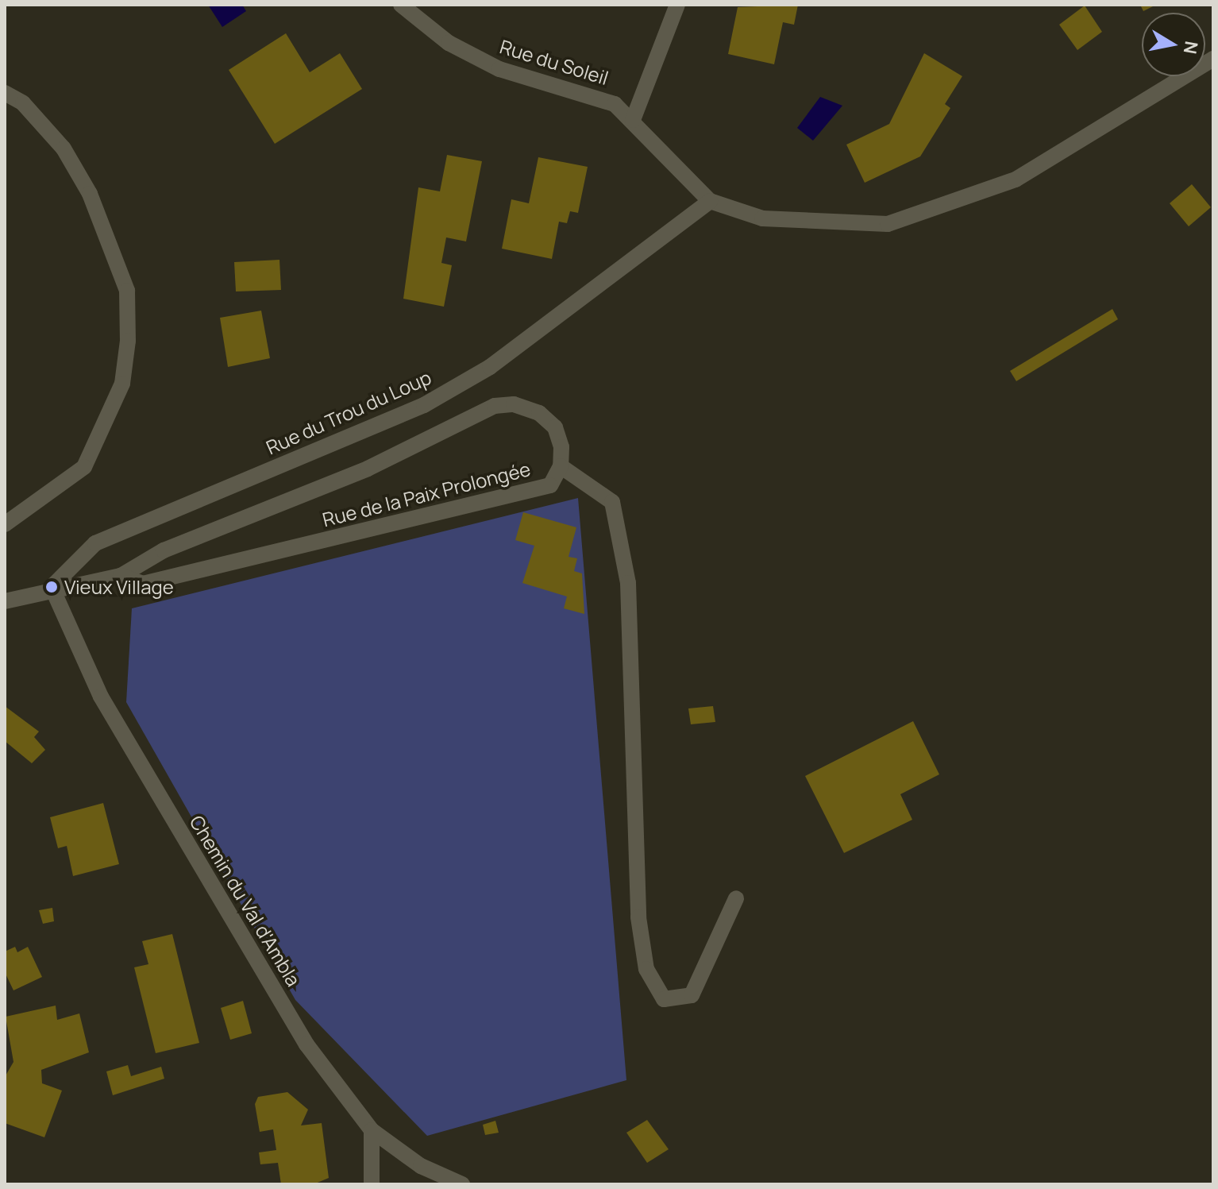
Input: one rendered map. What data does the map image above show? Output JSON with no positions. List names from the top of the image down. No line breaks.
{"streets":{"street":["Rue du Soleil","Rue du Trou du Loup","Rue de la Paix Prolongée","Chemin du Val d'Ambla"]},"crossings":[["Rue du Soleil","Rue du Trou du Loup"],["Rue du Trou du Loup","Rue de la Paix Prolongée"],["Rue du Trou du Loup","Chemin du Val d'Ambla"],["Rue de la Paix Prolongée","Chemin du Val d'Ambla"]],"places":["Vieux Village"],"north":"right"}
